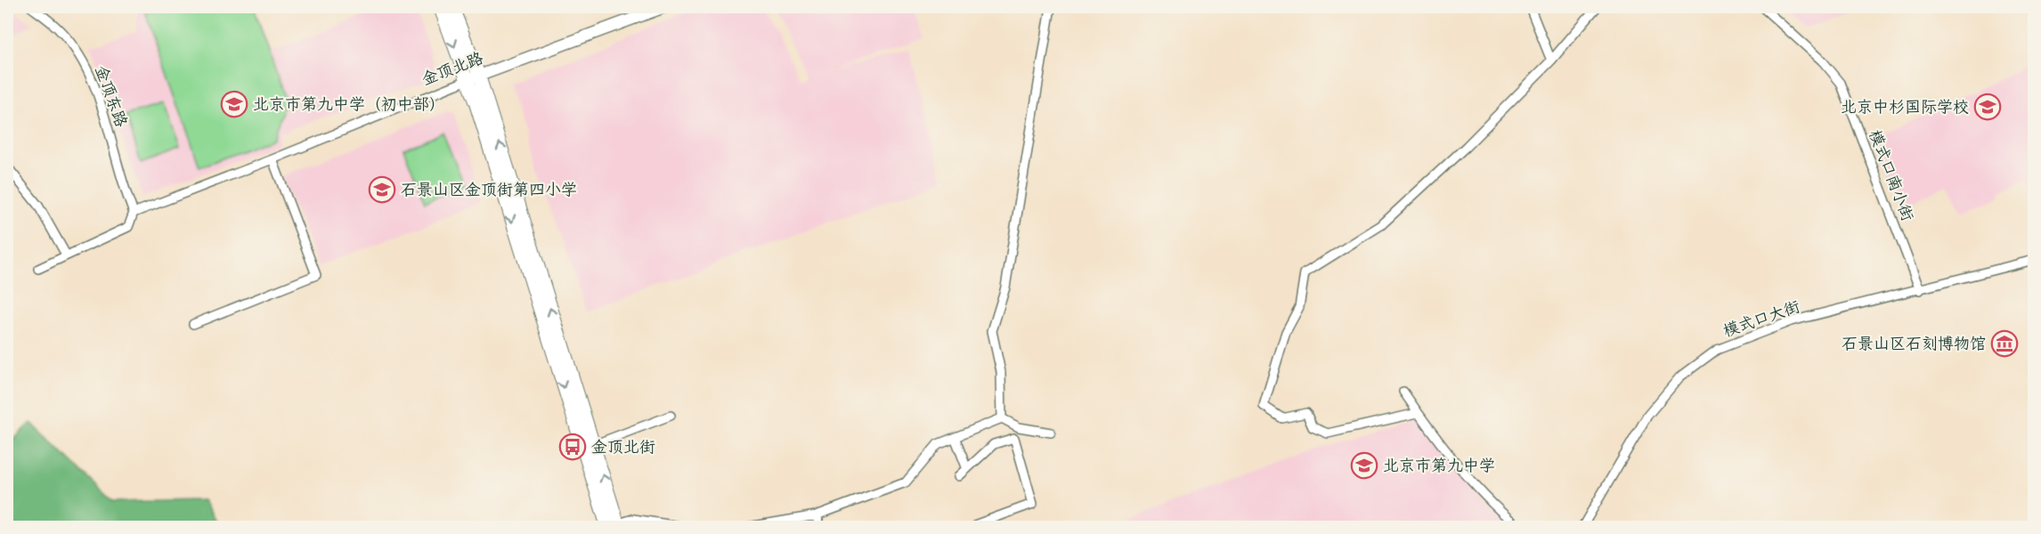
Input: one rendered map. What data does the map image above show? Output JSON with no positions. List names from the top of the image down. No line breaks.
{"streets":{"street":["金顶北路","金顶东路","模式口南小街","模式口大街"]},"crossings":[["金顶北路","金顶东路"],["模式口南小街","模式口大街"]],"places":{"school or university":["北京市第九中学（初中部）","北京中杉国际学校","石景山区金顶街第四小学","北京市第九中学"],"museum":["石景山区石刻博物馆"],"bus stop":["金顶北街"]}}
